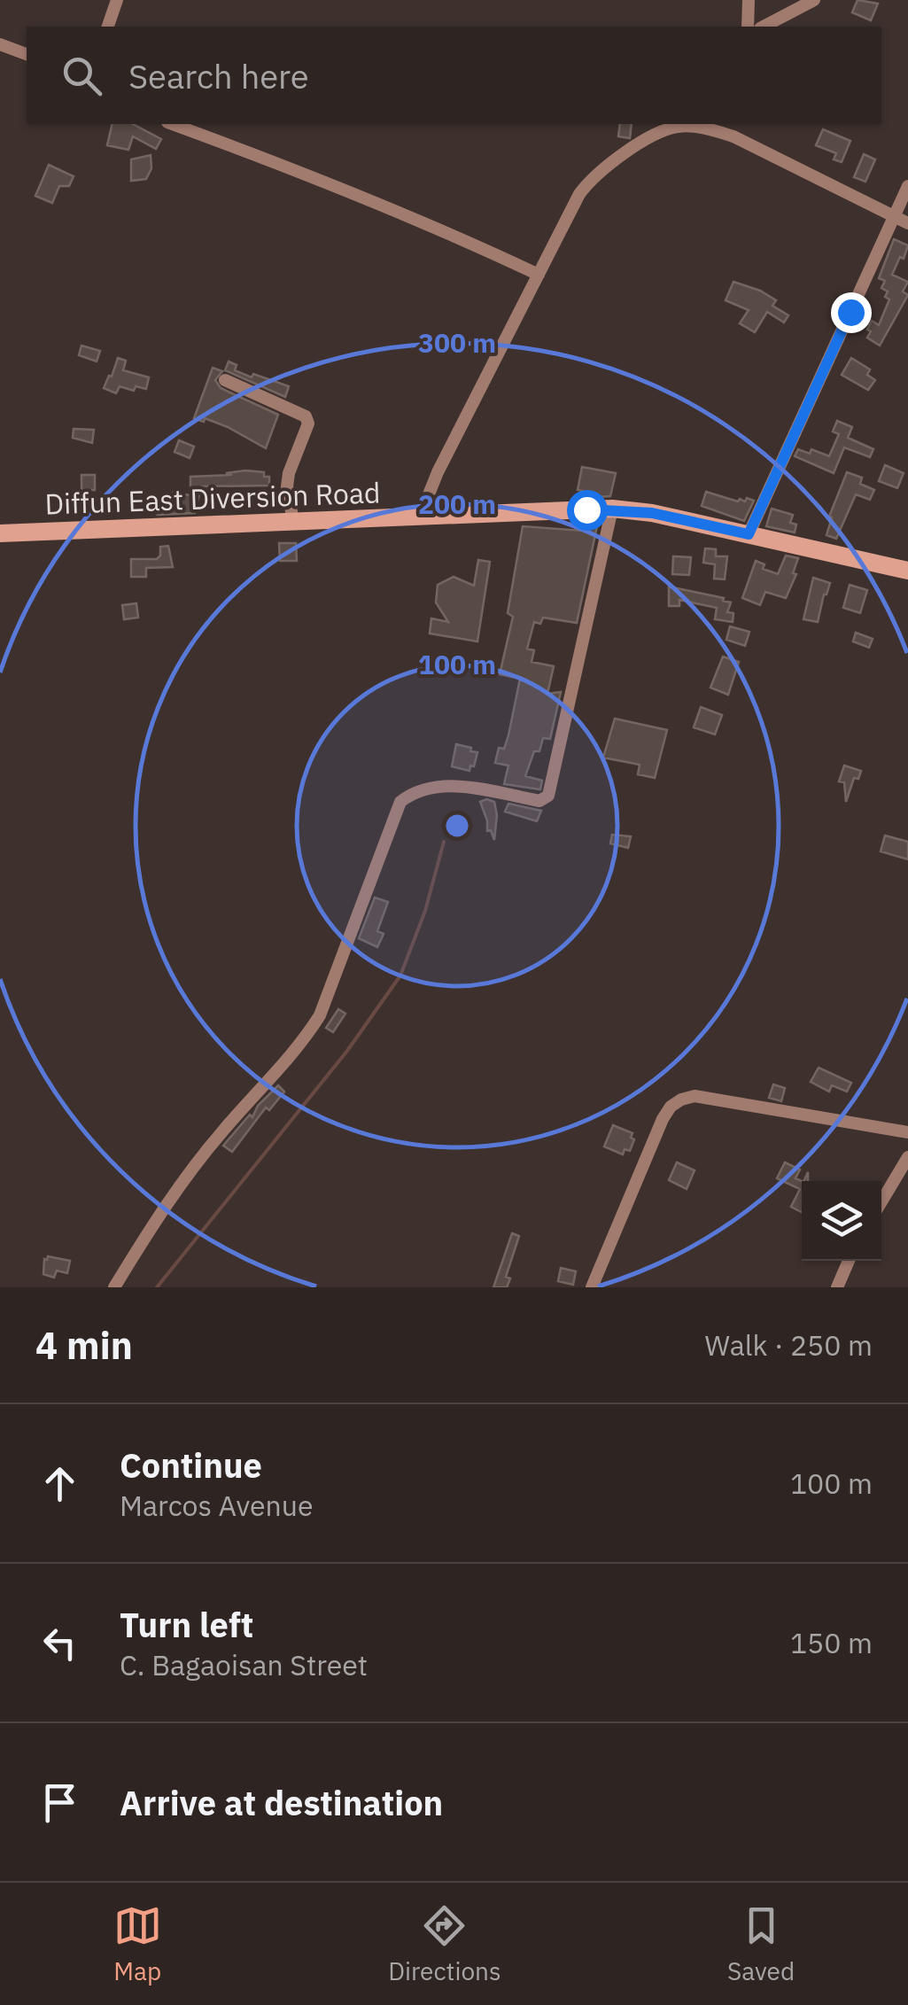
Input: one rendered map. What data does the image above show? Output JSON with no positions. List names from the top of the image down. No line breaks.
{"streets":{"main road":["Diffun East Diversion Road"]},"page":{"search":"Search here","heading":["4 min","Walk · 250 m"],"list":[["Continue","Marcos Avenue","100 m"],["Turn left","C. Bagaoisan Street","150 m"],"Arrive at destination"],"nav":["Map","Directions","Saved"]},"rings":["300 m","200 m","100 m"]}
